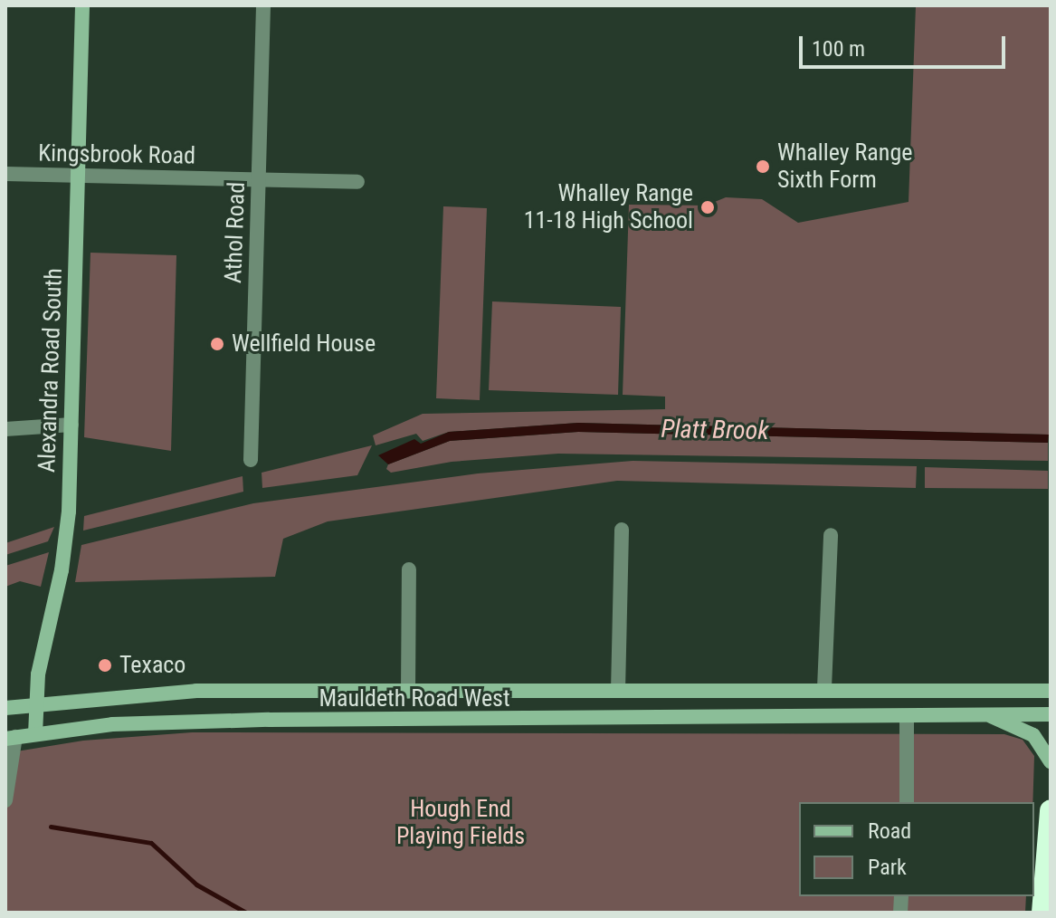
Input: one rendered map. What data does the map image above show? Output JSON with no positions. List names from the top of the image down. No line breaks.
{"streets":{"street":["Kingsbrook Road","Athol Road","Alexandra Road South","Mauldeth Road West"]},"crossings":[["Kingsbrook Road","Athol Road"],["Kingsbrook Road","Alexandra Road South"],["Alexandra Road South","Mauldeth Road West"]],"water":["Platt Brook"],"parks":["Hough End Playing Fields"],"places":["Whalley Range Sixth Form","Whalley Range 11-18 High School","Wellfield House","Texaco"],"legend":["Road","Park"],"scale_bar":"100 m"}
